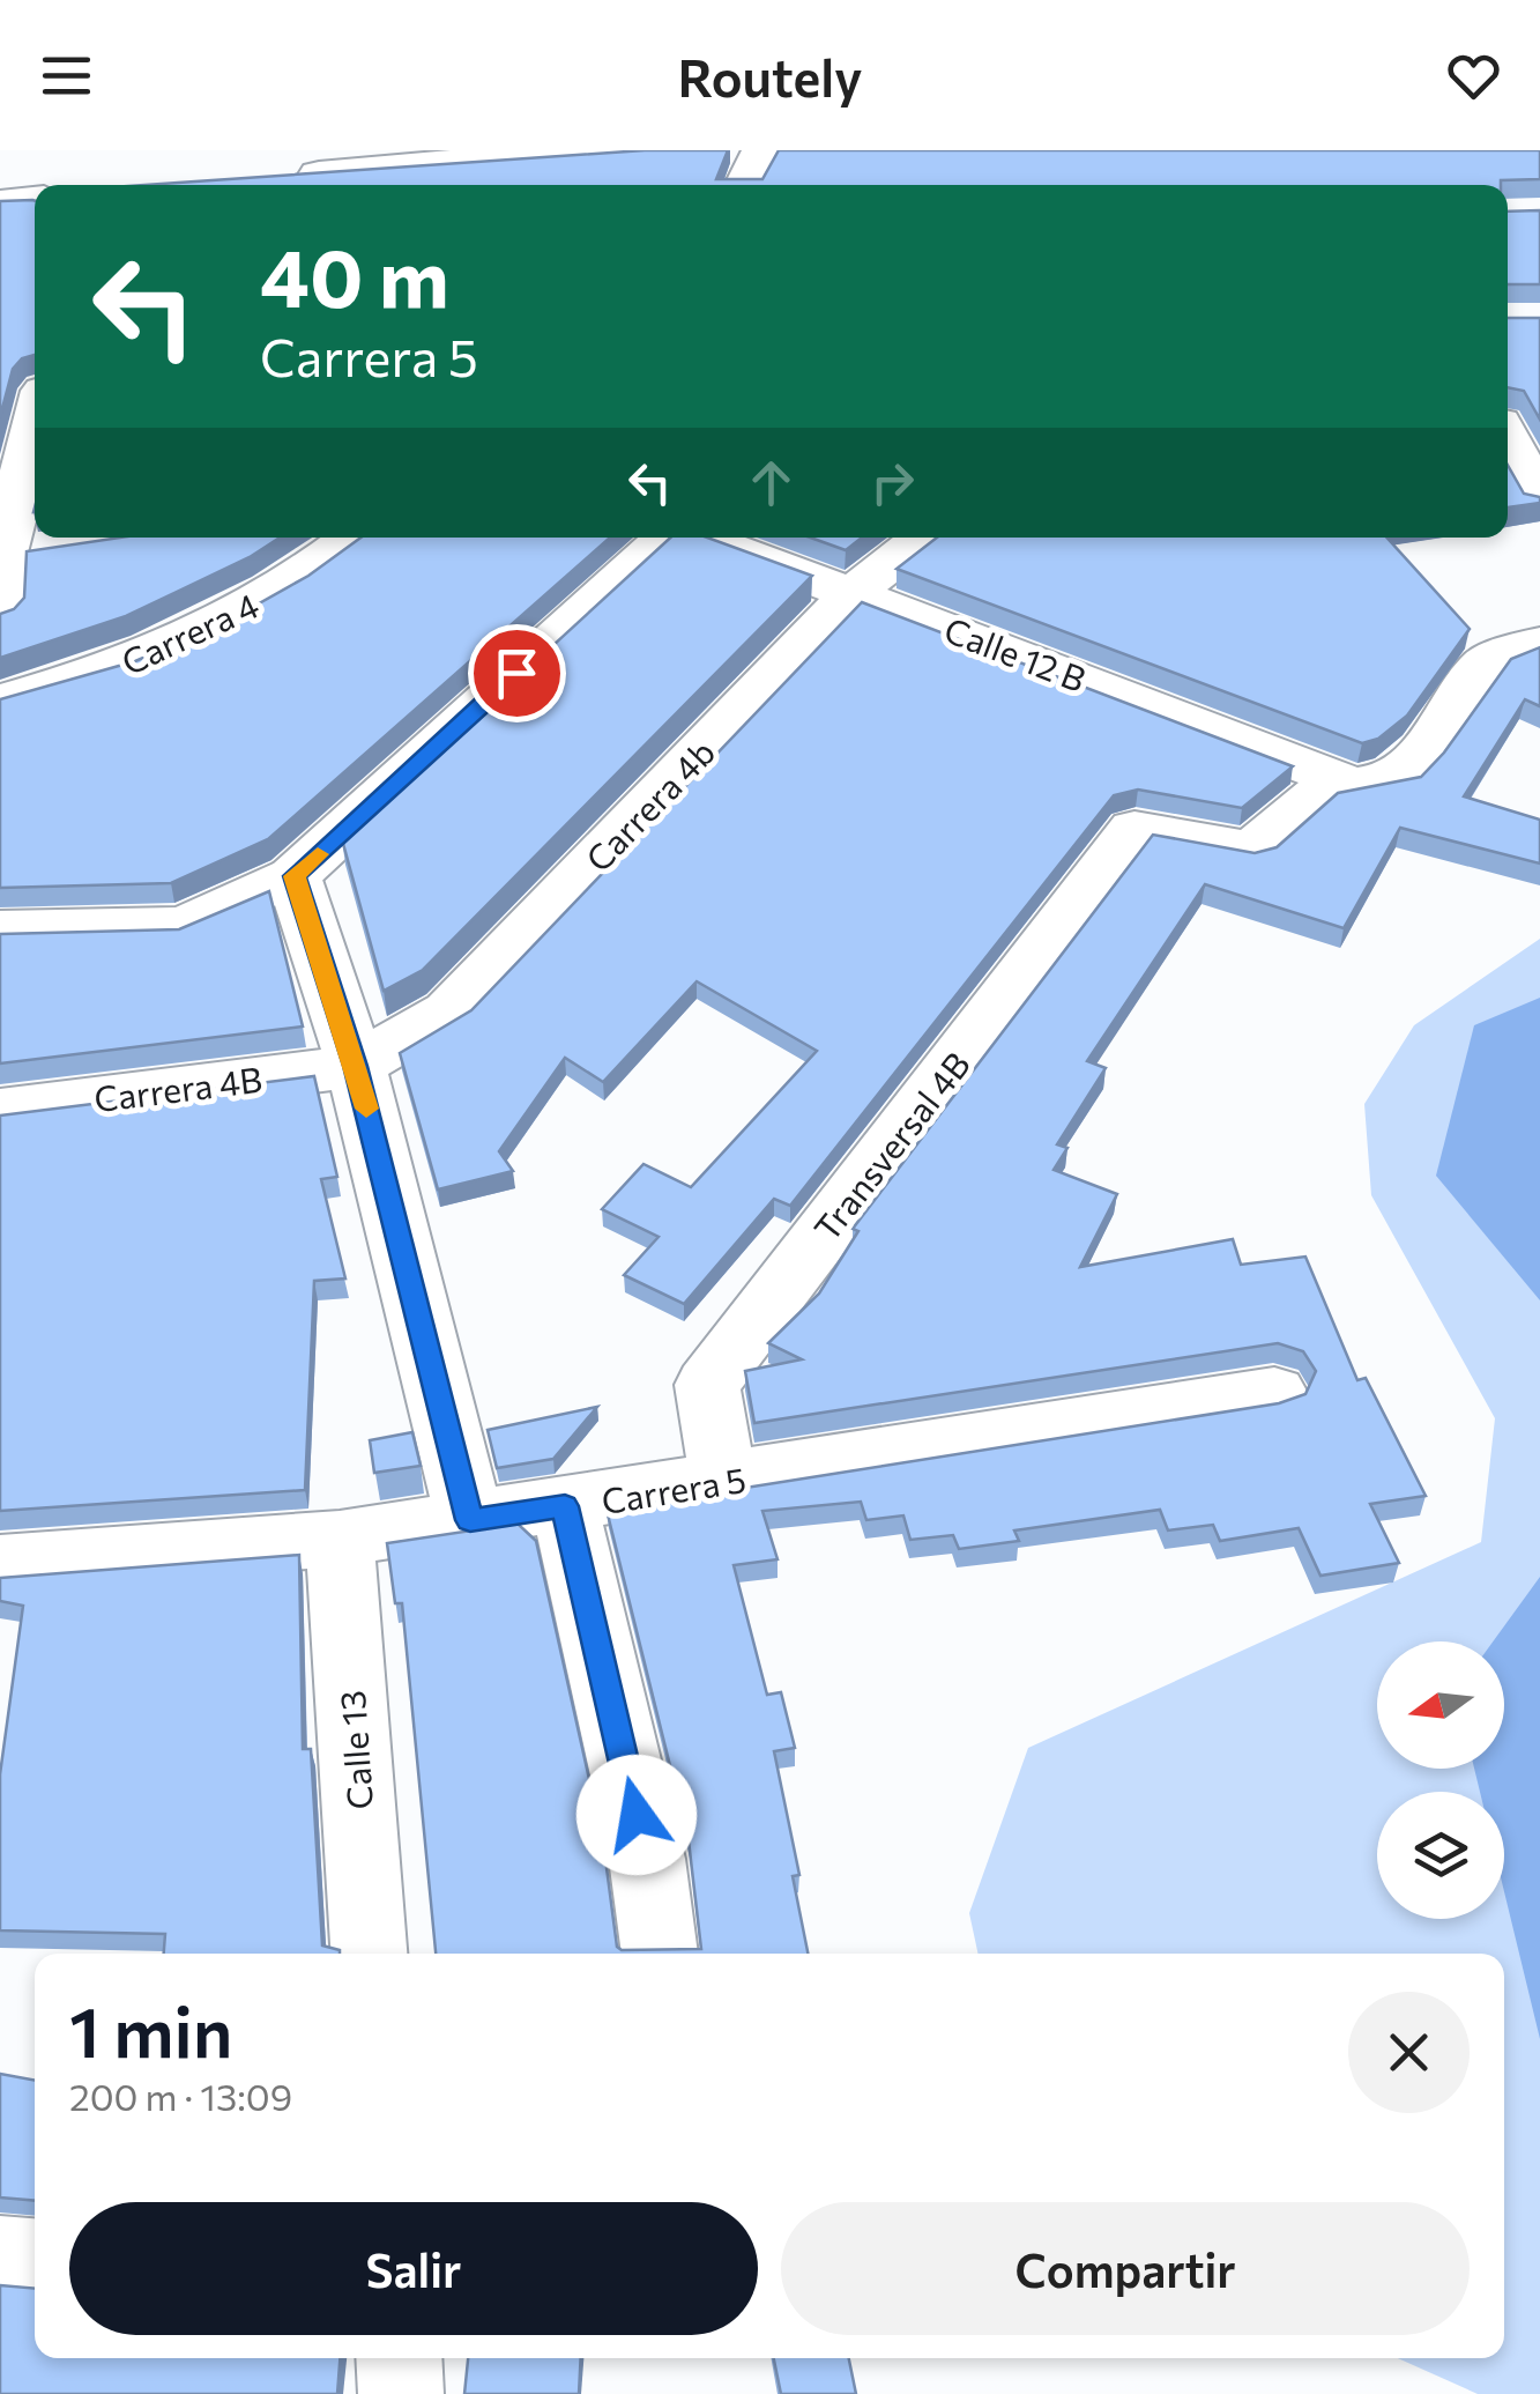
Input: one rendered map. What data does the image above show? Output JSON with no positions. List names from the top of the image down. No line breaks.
{"streets":{"street":["Carrera 4","Calle 12 B","Carrera 4b","Carrera 4B","Transversal 4B","Carrera 5","Calle 13"]},"crossings":[["Calle 12 B","Carrera 4b"],["Calle 12 B","Transversal 4B"],["Carrera 4b","Carrera 4B"],["Transversal 4B","Carrera 5"],["Carrera 5","Calle 13"]],"north":"left","page":{"header":"Routely","turn":["40 m","Carrera 5"],"heading":["1 min","200 m · 13:09"],"buttons":["Salir","Compartir"]}}
